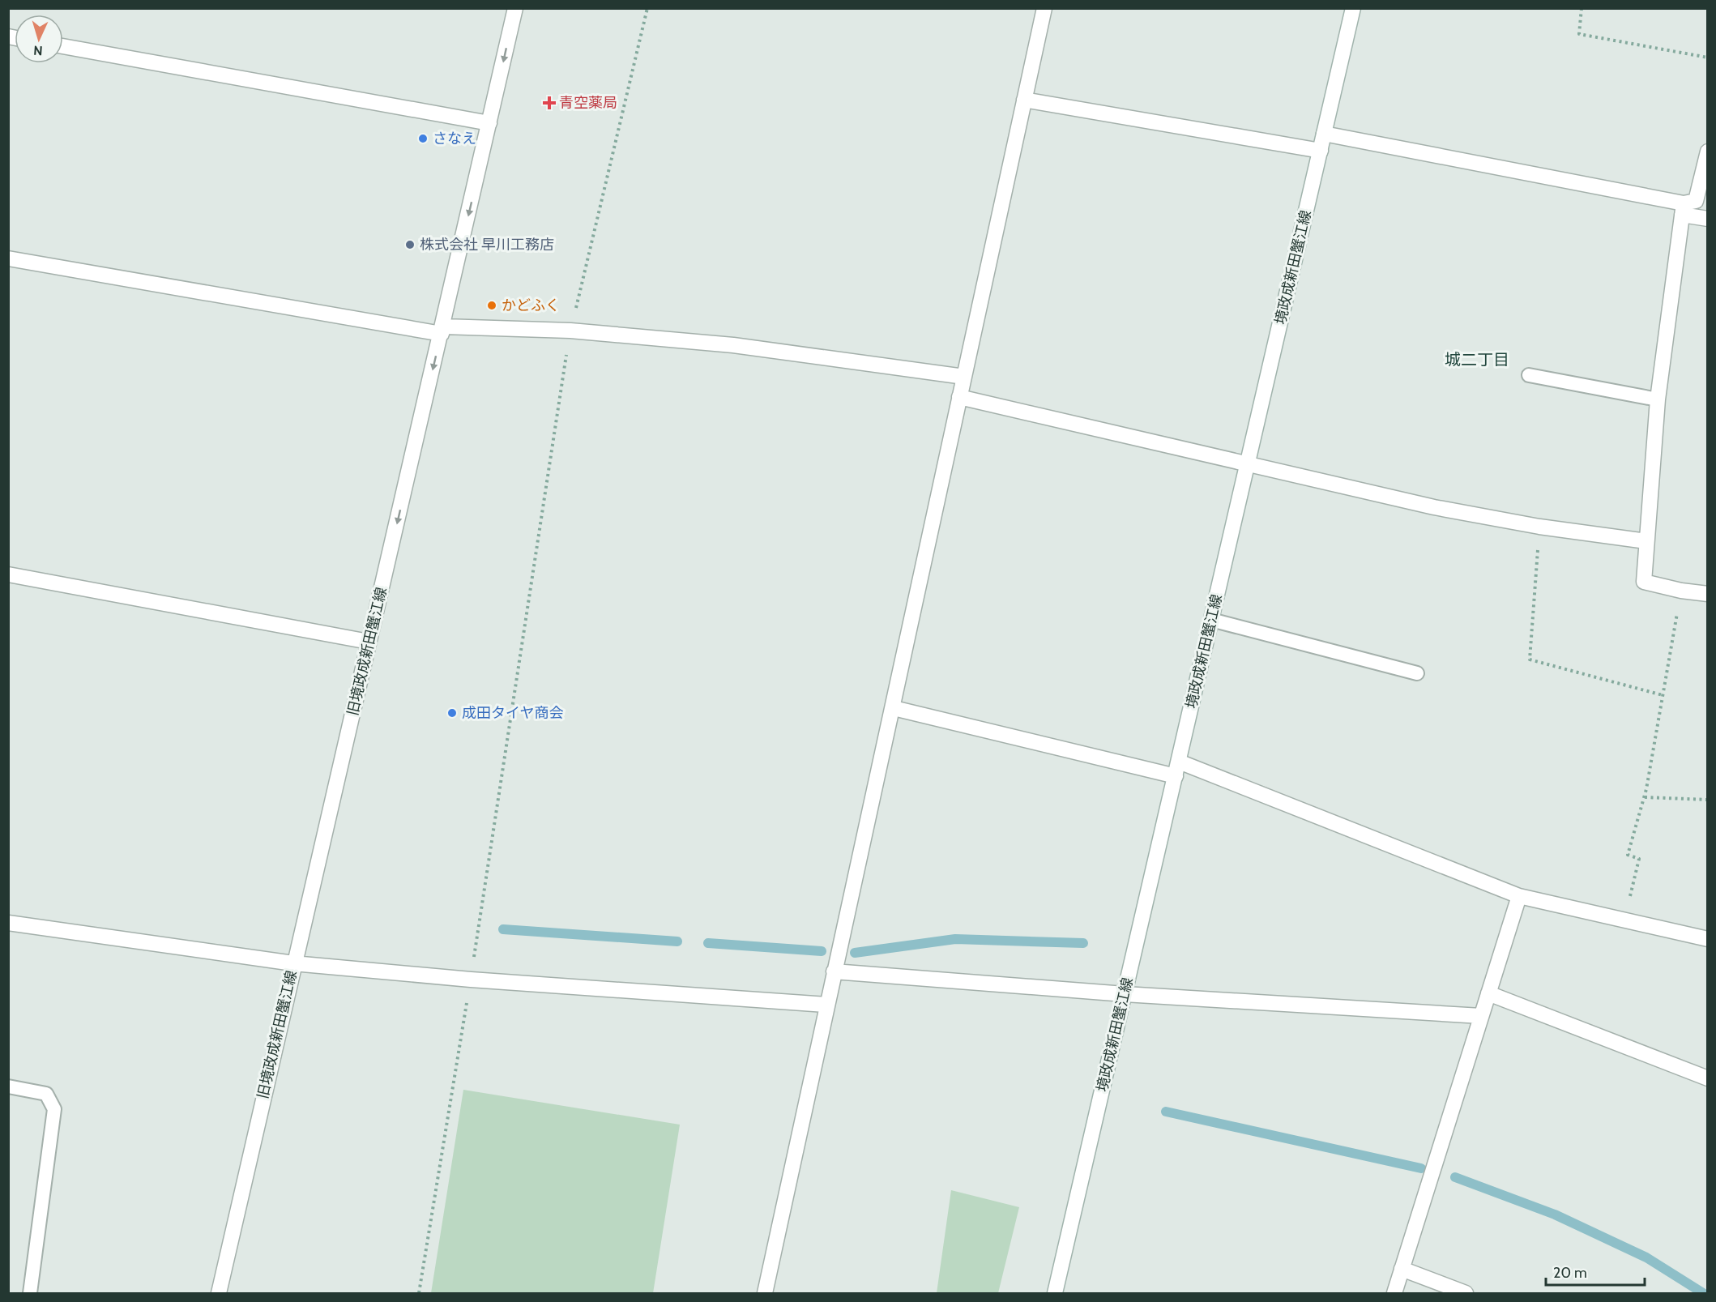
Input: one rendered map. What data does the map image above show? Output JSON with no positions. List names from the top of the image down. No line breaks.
{"streets":{"street":["境政成新田蟹江線","旧境政成新田蟹江線"]},"one_way":["旧境政成新田蟹江線"],"districts":["城二丁目"],"places":{"health":["青空薬局"],"other":["さなえ","株式会社 早川工務店","かどふく","成田タイヤ商会"]},"scale_bar":"20 m","north":"bottom"}
